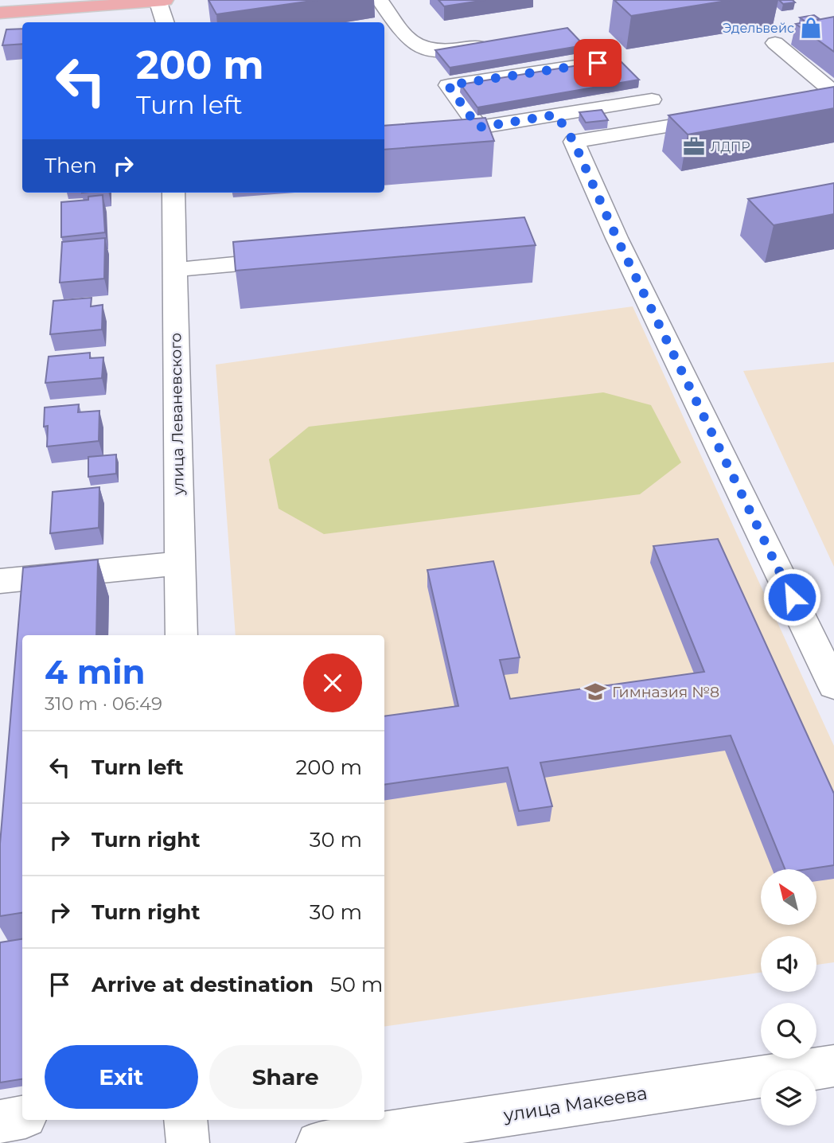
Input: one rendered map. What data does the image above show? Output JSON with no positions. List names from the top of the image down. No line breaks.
{"streets":{"street":["улица Леваневского","улица Макеева"]},"places":{"shop":["Эдельвейс"],"office":["ЛДПР"],"school or university":["Гимназия №8"]},"north":"top left","page":{"turn":["200 m","Turn left"],"then":"Then","heading":["4 min","310 m · 06:49"],"list":[{"name":"Turn left","value":"200 m"},{"name":"Turn right","value":"30 m"},{"name":"Turn right","value":"30 m"},{"name":"Arrive at destination","value":"50 m"}],"buttons":["Exit","Share"]}}
